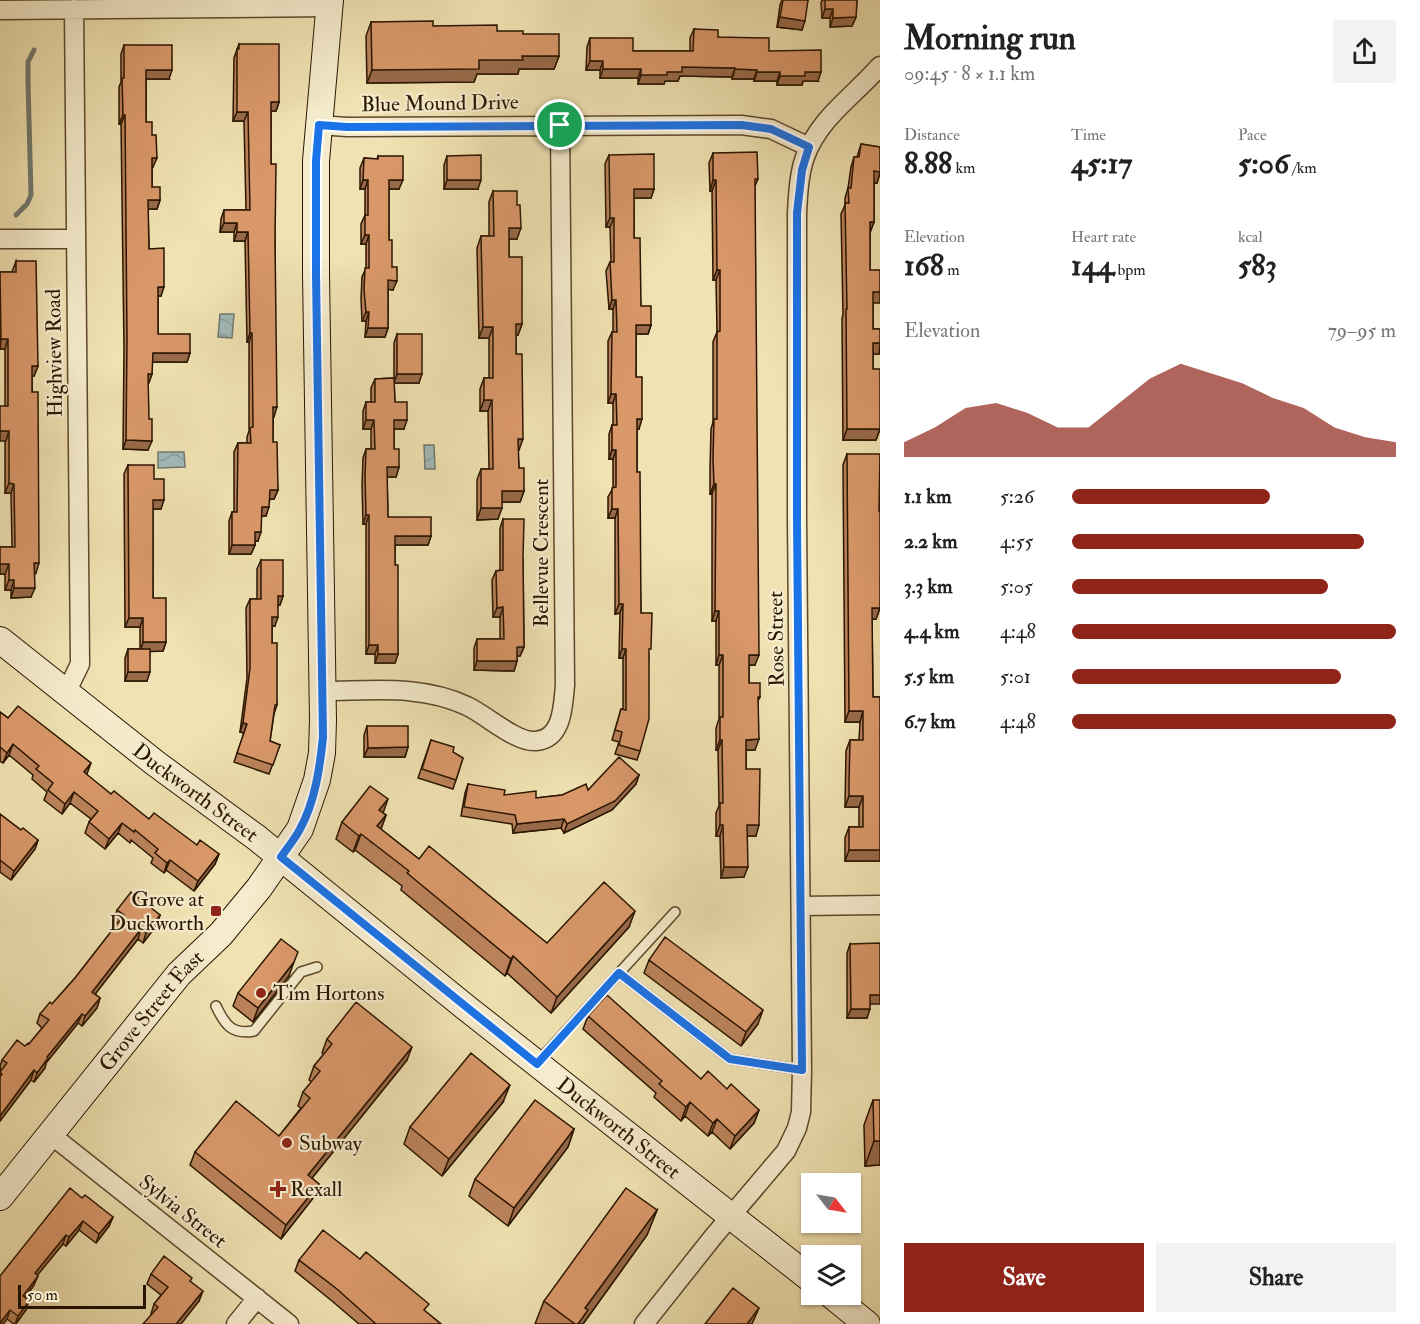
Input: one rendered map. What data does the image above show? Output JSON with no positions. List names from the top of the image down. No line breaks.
{"streets":{"street":["Blue Mound Drive","Highview Road","Bellevue Crescent","Rose Street","Duckworth Street","Grove Street East","Sylvia Street"]},"crossings":[["Blue Mound Drive","Bellevue Crescent"],["Blue Mound Drive","Rose Street"],["Blue Mound Drive","Grove Street East"],["Highview Road","Duckworth Street"],["Bellevue Crescent","Grove Street East"],["Rose Street","Duckworth Street"],["Duckworth Street","Grove Street East"],["Grove Street East","Sylvia Street"]],"places":{"transit":["Grove at Duckworth"],"other":["Tim Hortons","Subway"],"health":["Rexall"]},"scale_bar":"50 m","north":"bottom right","page":{"heading":["Morning run","09:45 · 8 × 1.1 km"],"stats":[["Distance","8.88 km"],["Time","45:17"],["Pace","5:06 /km"],["Elevation","168 m"],["Heart rate","144 bpm"],["kcal","583"]],"chart":["Elevation","79–95 m"],"list":[{"name":"1.1 km","note":"5:26"},{"name":"2.2 km","note":"4:55"},{"name":"3.3 km","note":"5:05"},{"name":"4.4 km","note":"4:48"},{"name":"5.5 km","note":"5:01"},{"name":"6.7 km","note":"4:48"}],"buttons":["Save","Share"],"scale":"50 m"}}
